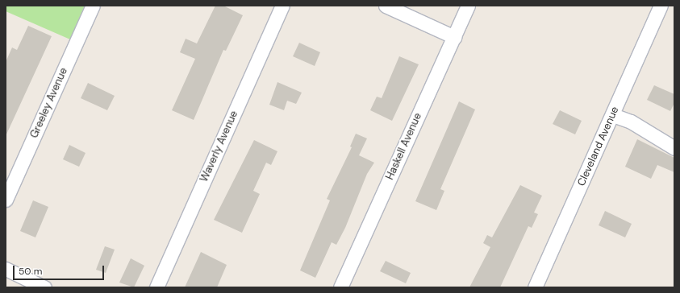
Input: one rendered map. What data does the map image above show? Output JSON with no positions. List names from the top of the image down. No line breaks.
{"streets":{"street":["Greeley Avenue","Waverly Avenue","Haskell Avenue","Cleveland Avenue"]},"scale_bar":"50 m"}
